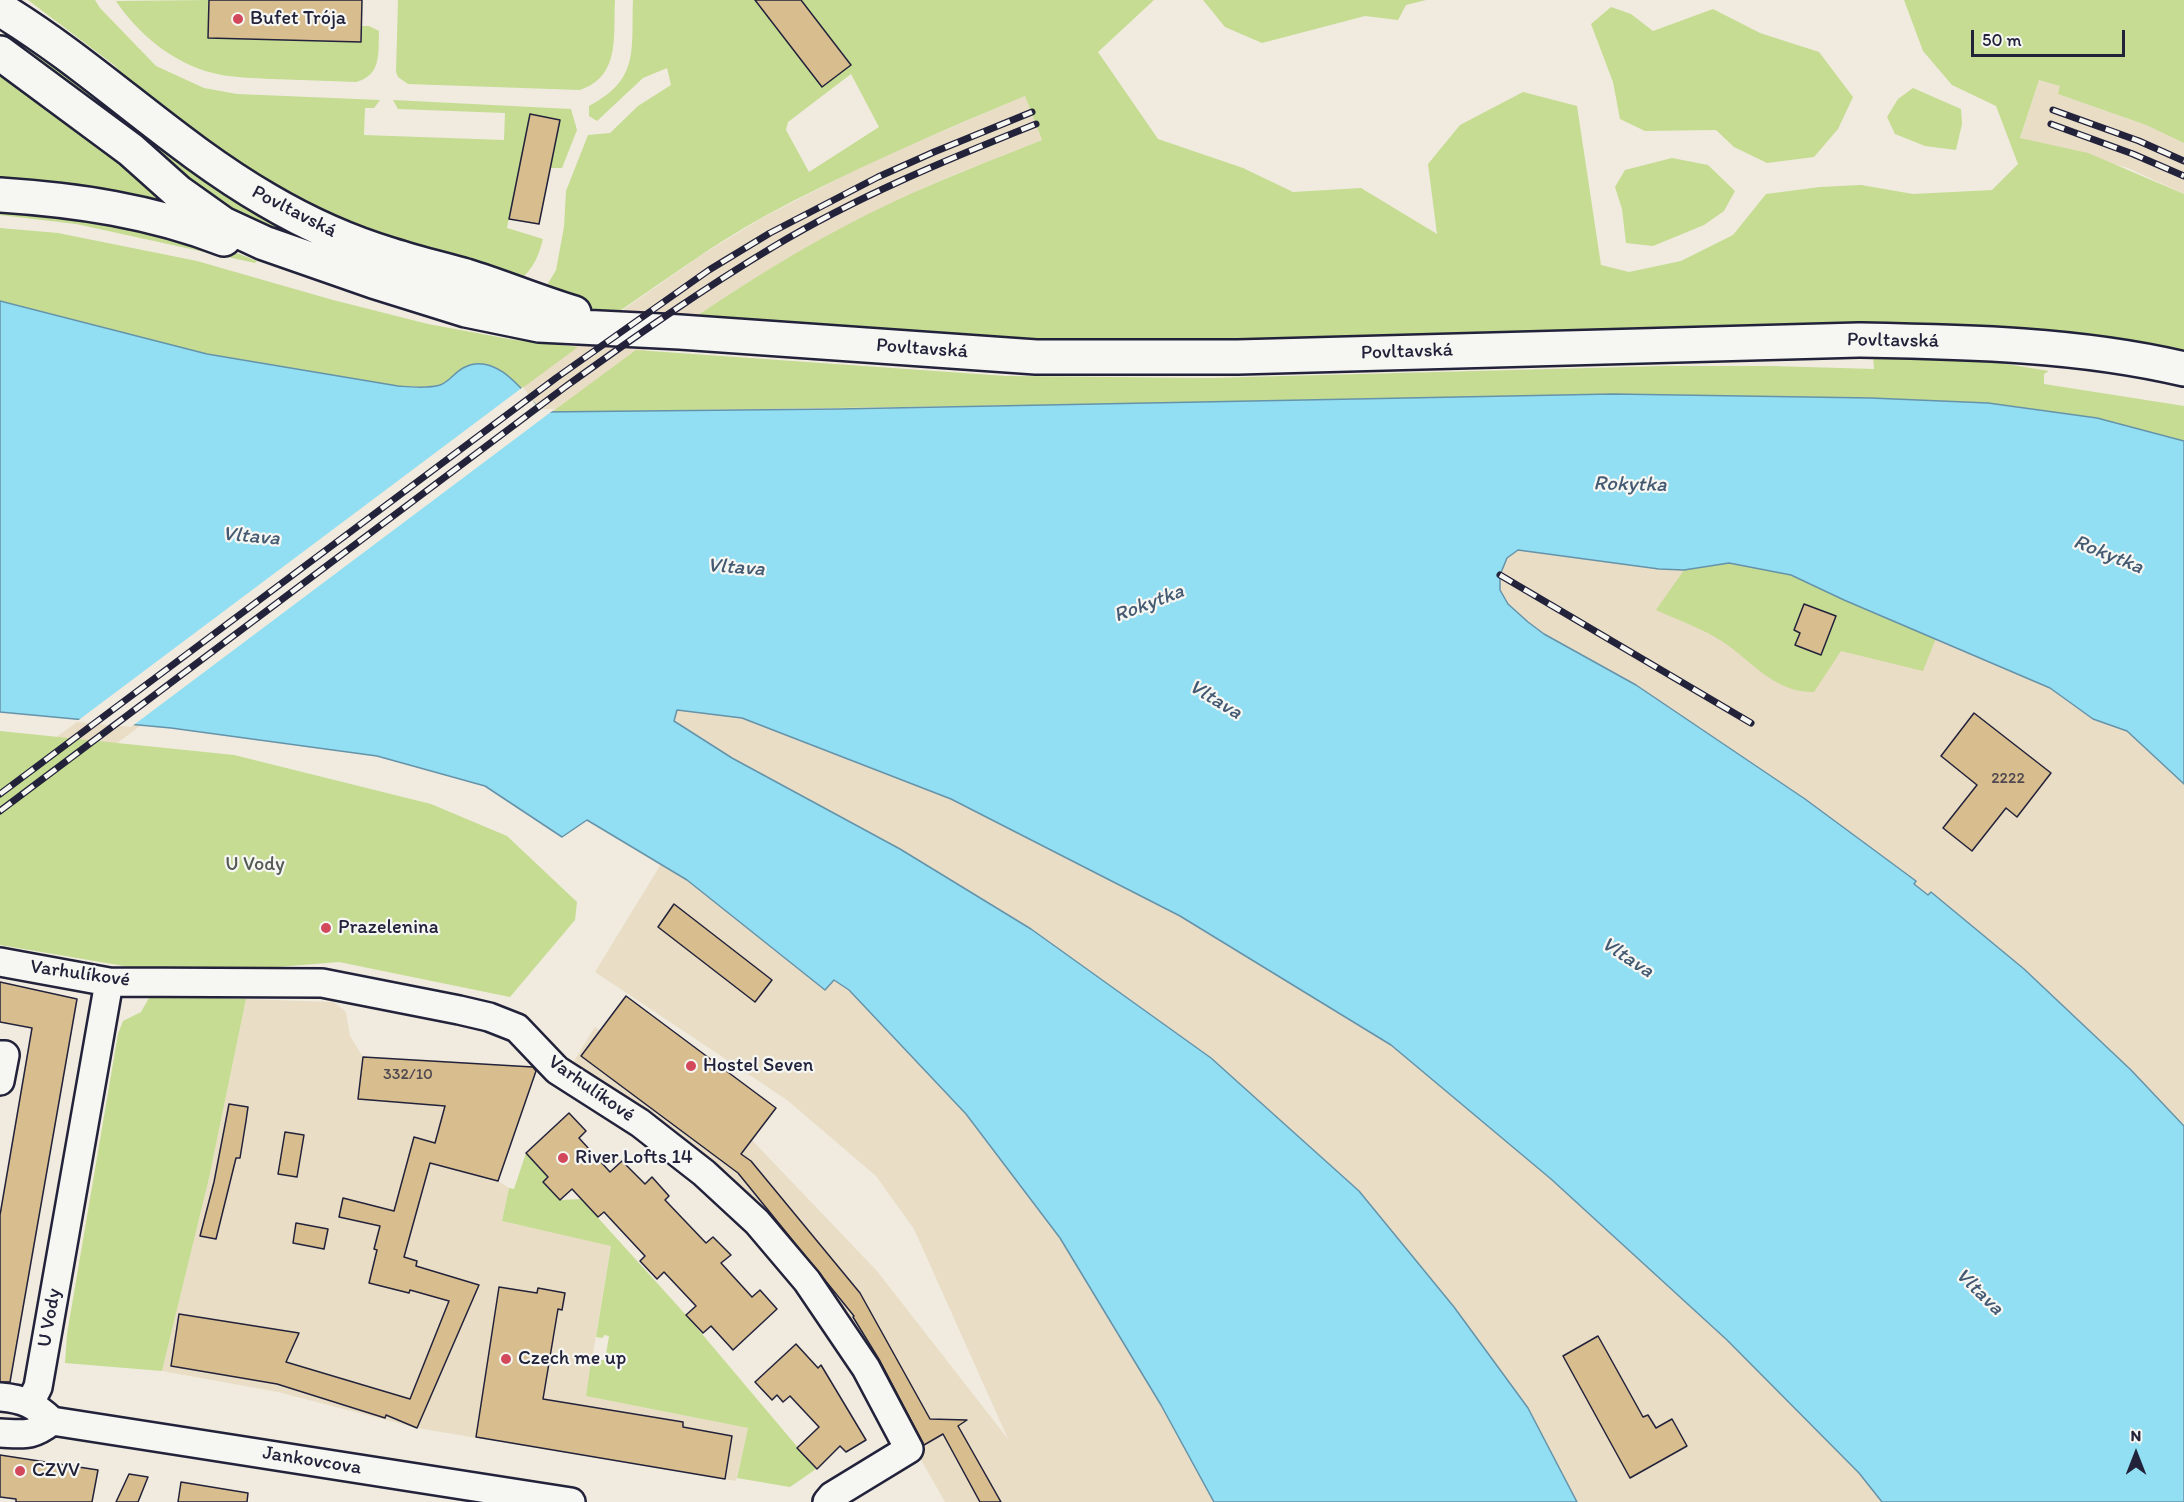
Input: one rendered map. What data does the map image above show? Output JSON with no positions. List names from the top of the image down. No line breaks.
{"streets":{"main road":["Povltavská"],"street":["Varhulíkové","U Vody","Jankovcova"]},"crossings":[["Varhulíkové","U Vody"]],"water":["Rokytka","Vltava"],"parks":["U Vody"],"places":["Bufet Trója","Prazelenina","Hostel Seven","River Lofts 14","Czech me up","CZVV"],"house_numbers":["2222","332/10"],"scale_bar":"50 m","north":"top"}
